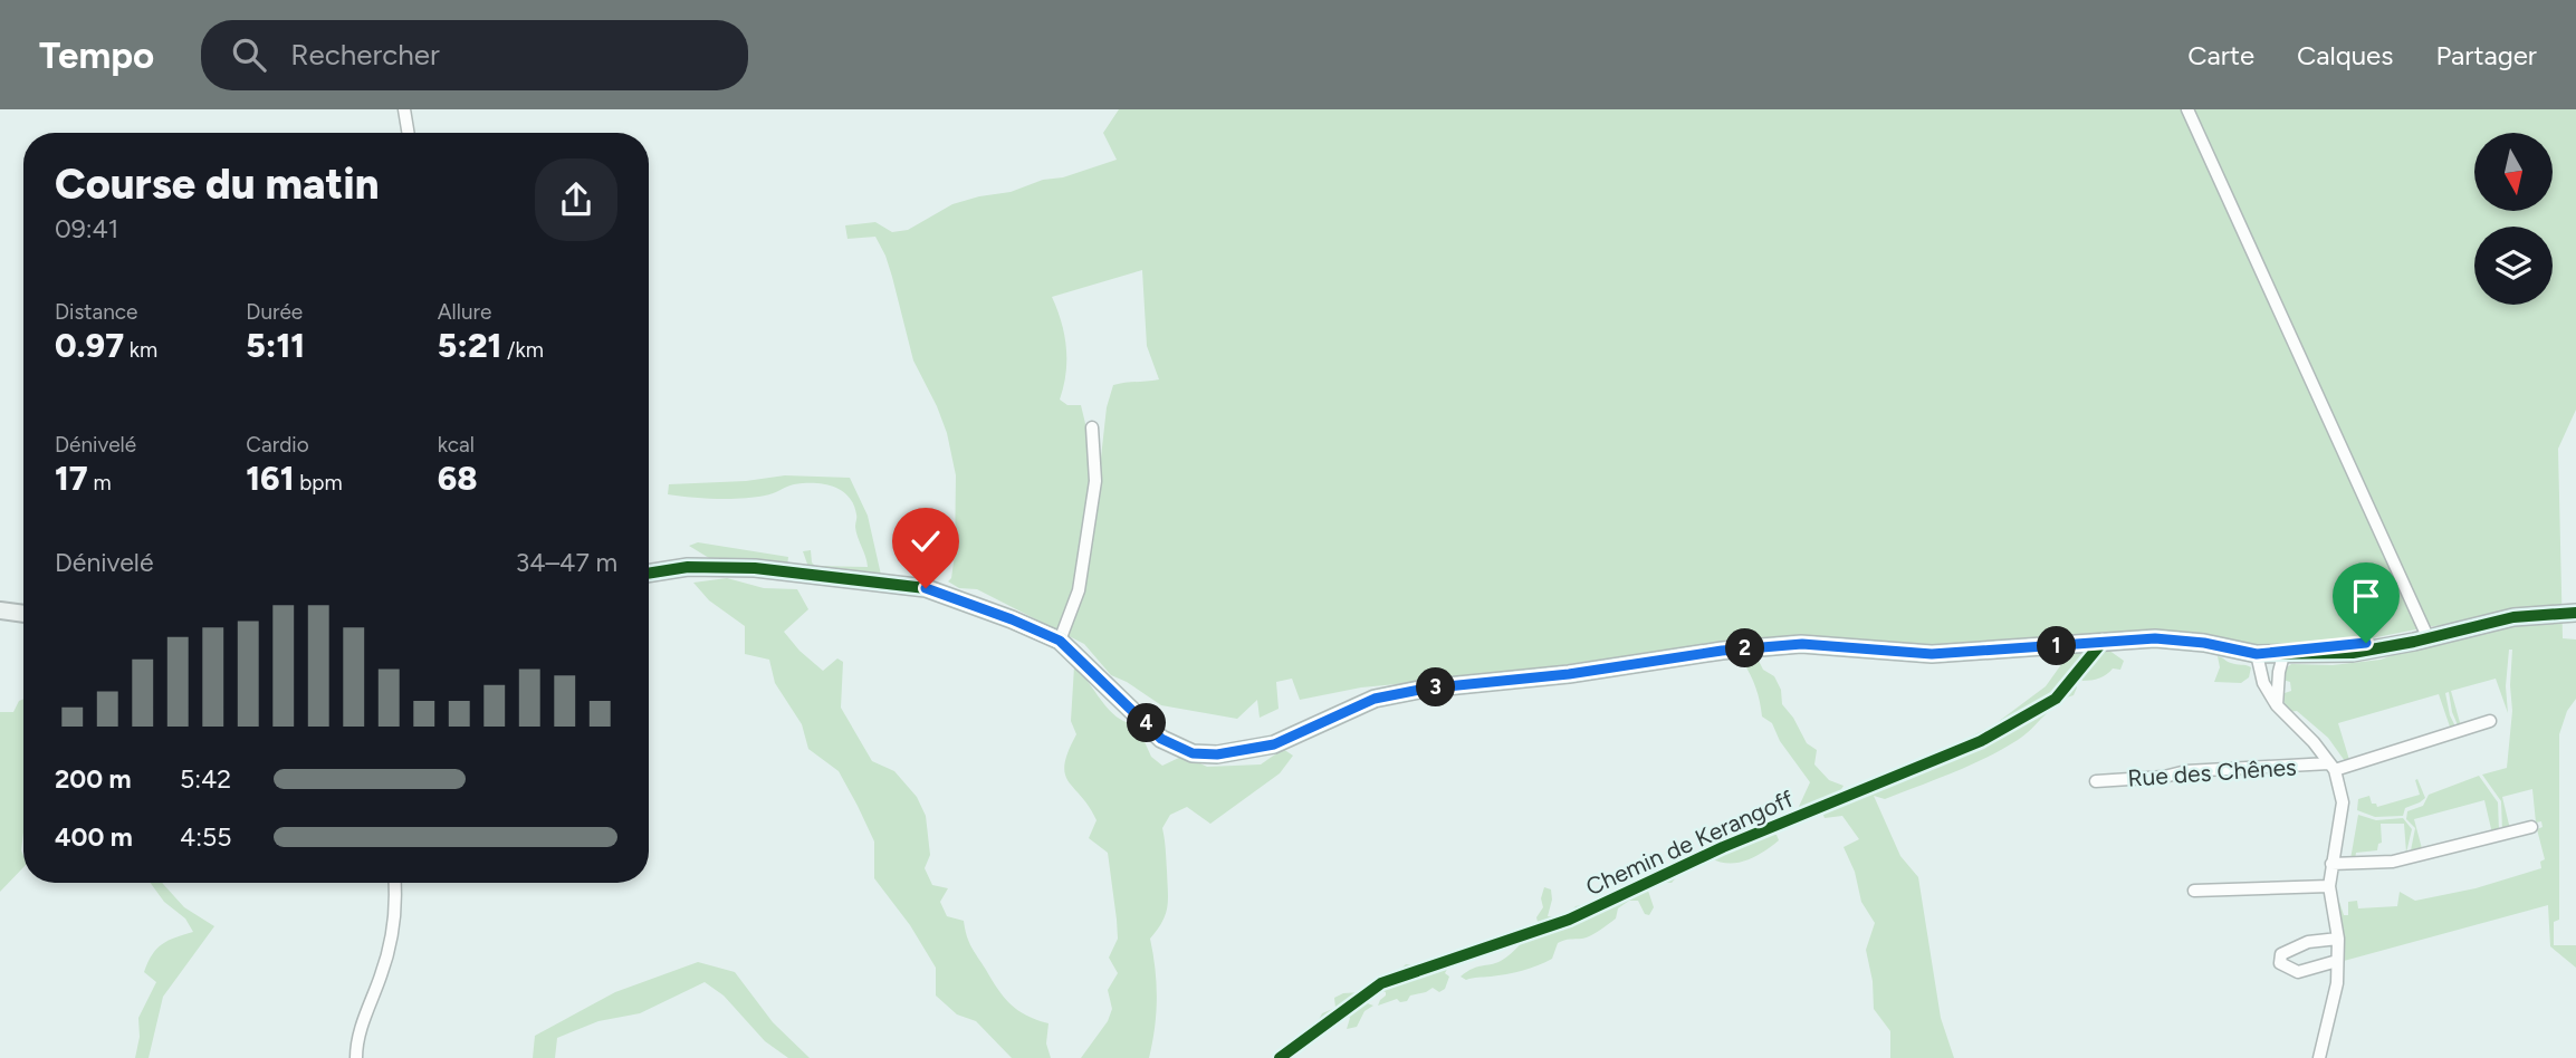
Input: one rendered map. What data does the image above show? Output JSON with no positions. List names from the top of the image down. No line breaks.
{"streets":{"street":["Rue des Chênes","Chemin de Kerangoff"]},"north":"bottom","page":{"header":"Tempo","search":"Rechercher","nav":["Carte","Calques","Partager"],"heading":["Course du matin","09:41"],"stats":[["Distance","0.97 km"],["Durée","5:11"],["Allure","5:21 /km"],["Dénivelé","17 m"],["Cardio","161 bpm"],["kcal","68"]],"chart":["Dénivelé","34–47 m"],"pins":["1","2","3","4"],"list":[{"name":"200 m","note":"5:42"},{"name":"400 m","note":"4:55"}]}}
